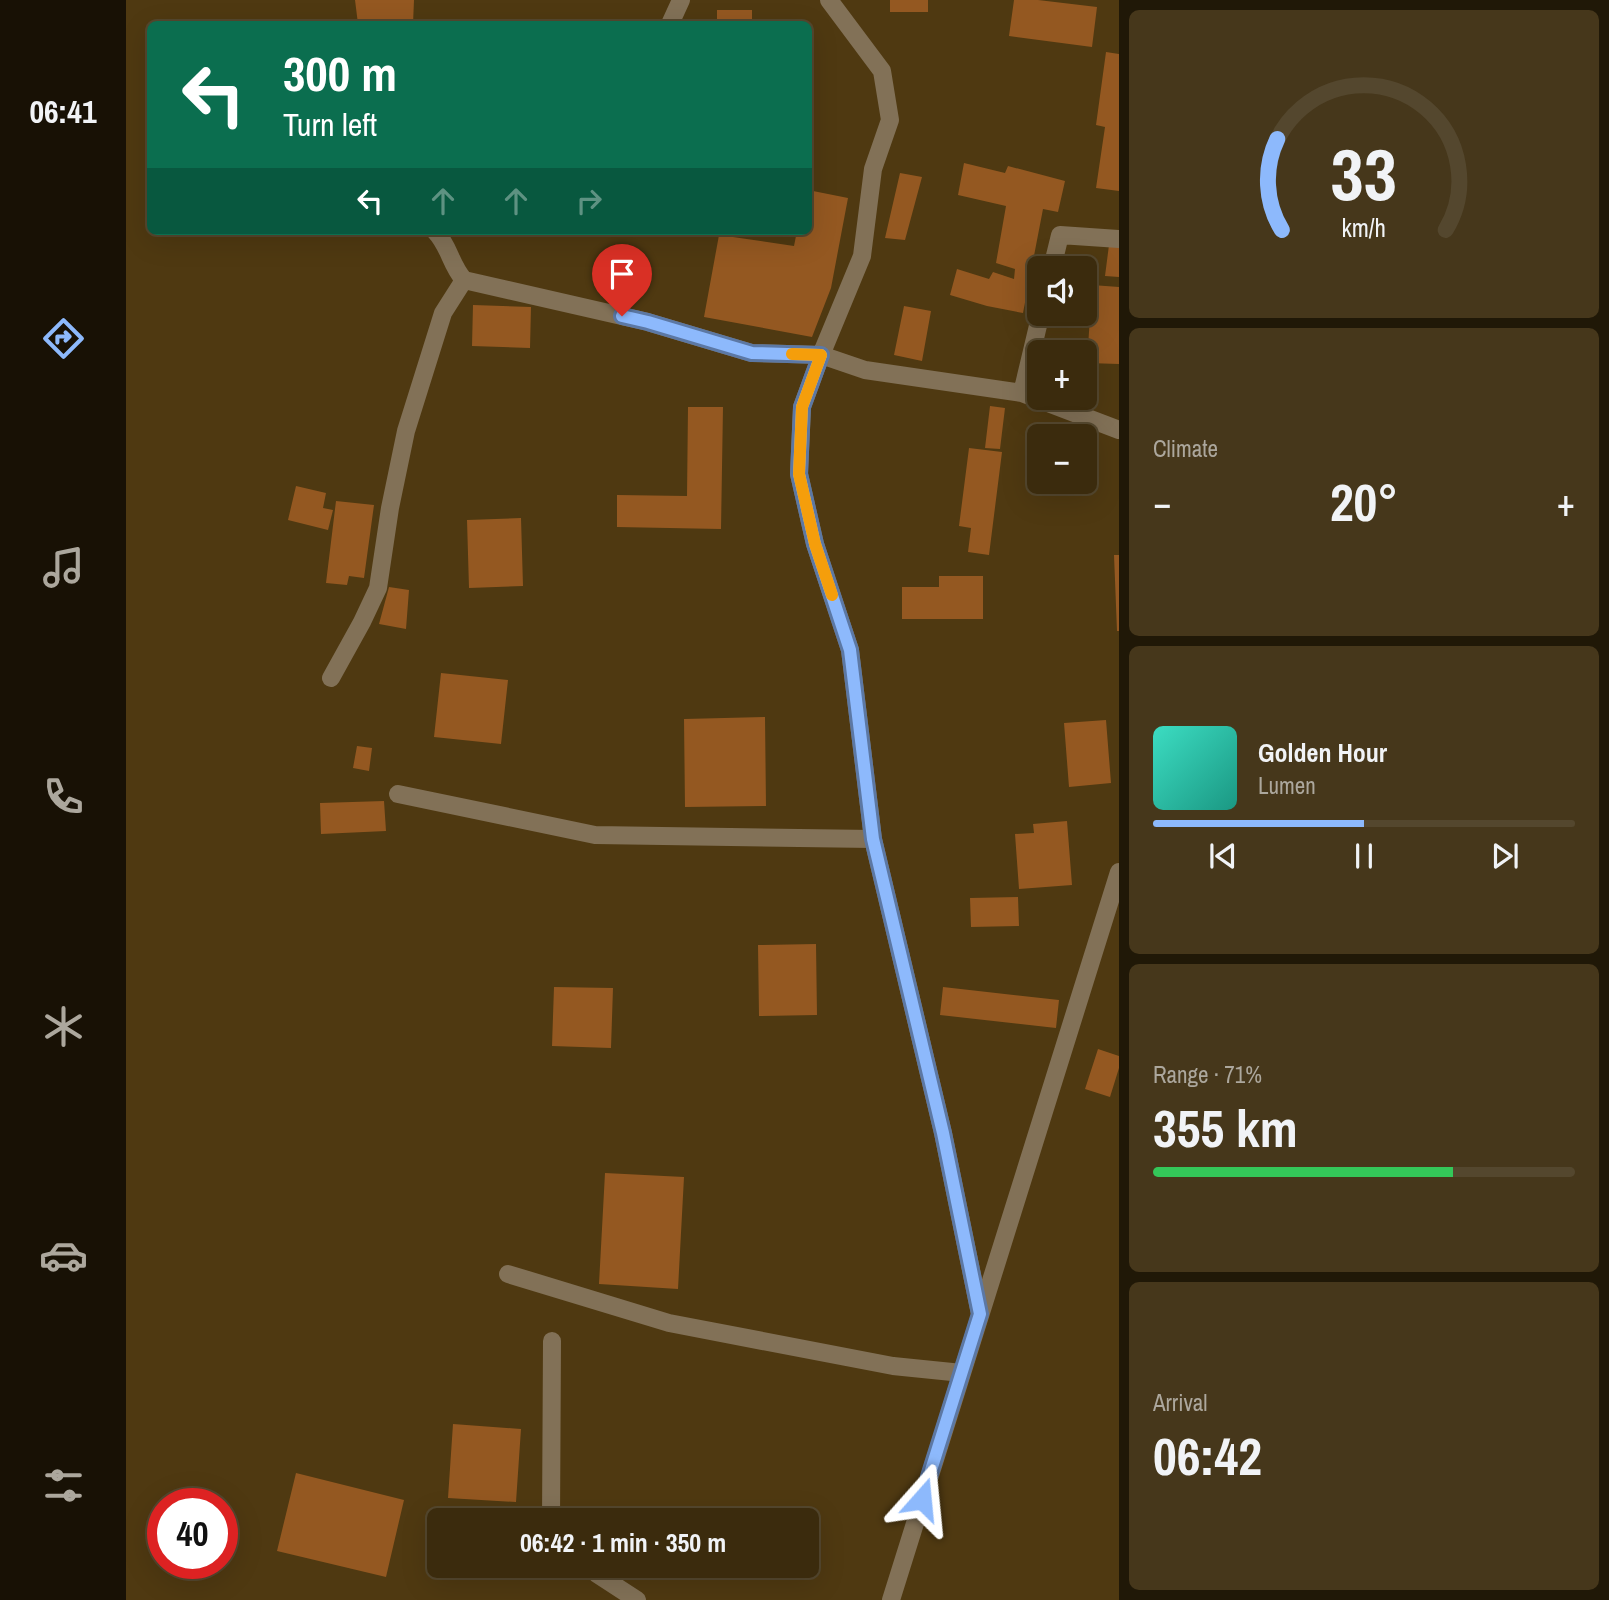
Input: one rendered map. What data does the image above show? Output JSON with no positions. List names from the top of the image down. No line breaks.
{"page":{"tabs":"06:41","turn":["300 m","Turn left"],"map_buttons":["+","−"],"tile":["Climate",["Range · 71%","355 km"],["Arrival","06:42"]],"heat":["−","20°","+"],"song":["Golden Hour","Lumen"],"limit":"40","trip":"06:42 · 1 min · 350 m","gauge":["33","km/h"]}}
